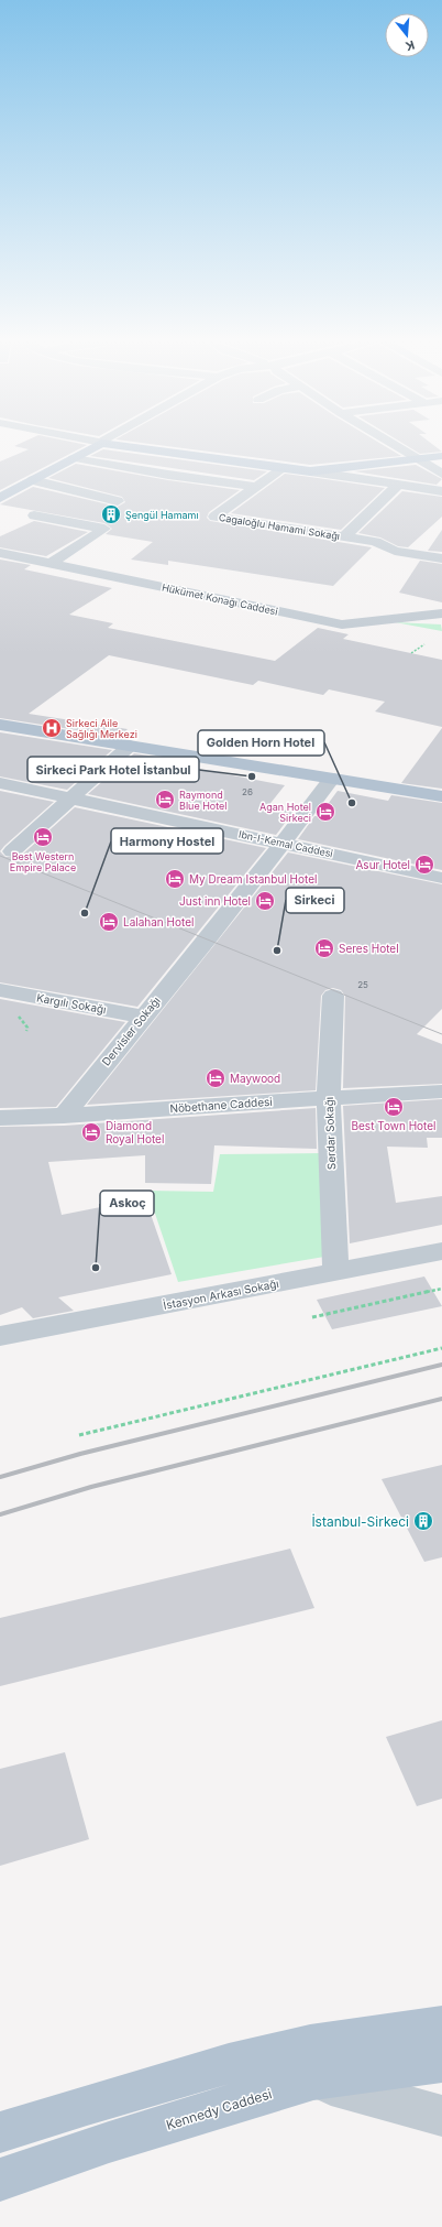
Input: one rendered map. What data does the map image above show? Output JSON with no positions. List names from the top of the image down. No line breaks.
{"streets":{"main road":["Kennedy Caddesi"],"street":["Cagaloğlu Hamami Sokağı","Hükümet Konağı Caddesi","Ibn-I-Kemal Caddesi","Kargılı Sokağı","Dervisler Sokağı","Nöbethane Caddesi","Serdar Sokağı","İstasyon Arkası Sokağı"]},"crossings":[["Ibn-I-Kemal Caddesi","Dervisler Sokağı"],["Kargılı Sokağı","Dervisler Sokağı"],["Dervisler Sokağı","Nöbethane Caddesi"],["Nöbethane Caddesi","Serdar Sokağı"],["Serdar Sokağı","İstasyon Arkası Sokağı"]],"places":{"building":["Şengül Hamamı","İstanbul-Sirkeci"],"hospital":["Sirkeci Aile Sağlığı Merkezi"],"other":["Sirkeci Park Hotel İstanbul","Golden Horn Hotel","Harmony Hostel","Sirkeci","Askoç"],"hotel":["Raymond Blue Hotel","Agan Hotel Sirkeci","Best Western Empire Palace","Asur Hotel","My Dream Istanbul Hotel","Just inn Hotel","Lalahan Hotel","Seres Hotel","Maywood","Best Town Hotel","Diamond Royal Hotel"]},"house_numbers":["26","25"],"north":"bottom"}
